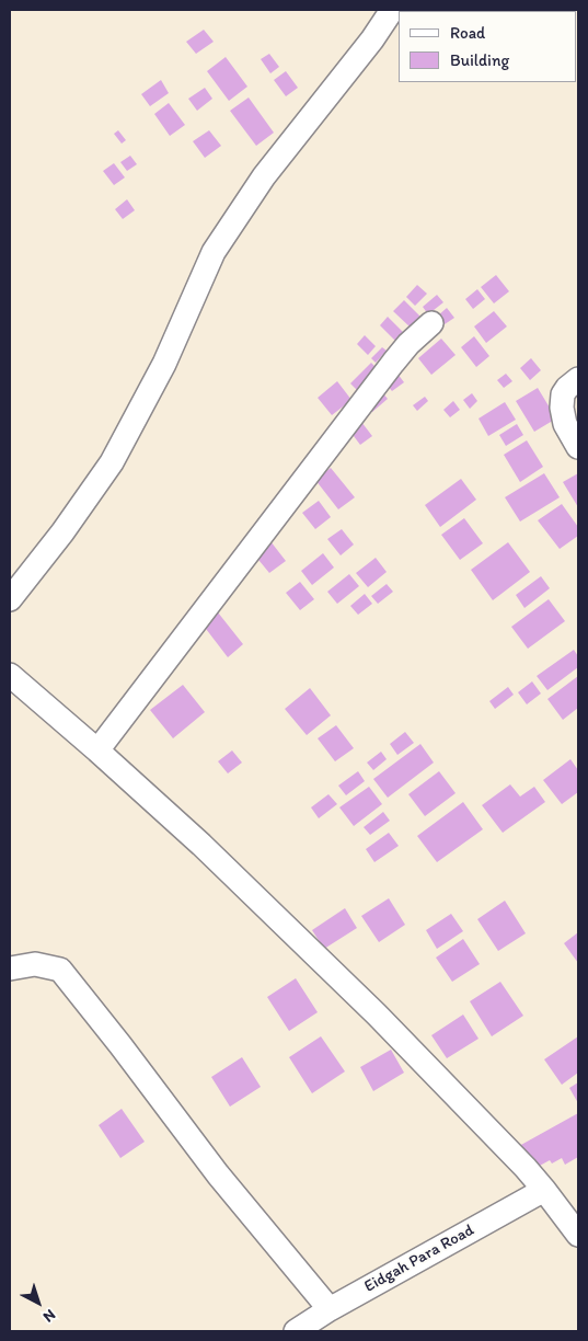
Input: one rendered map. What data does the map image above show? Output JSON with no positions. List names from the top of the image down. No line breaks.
{"streets":{"street":["Eidgah Para Road"]},"legend":["Road","Building"],"north":"bottom right"}
